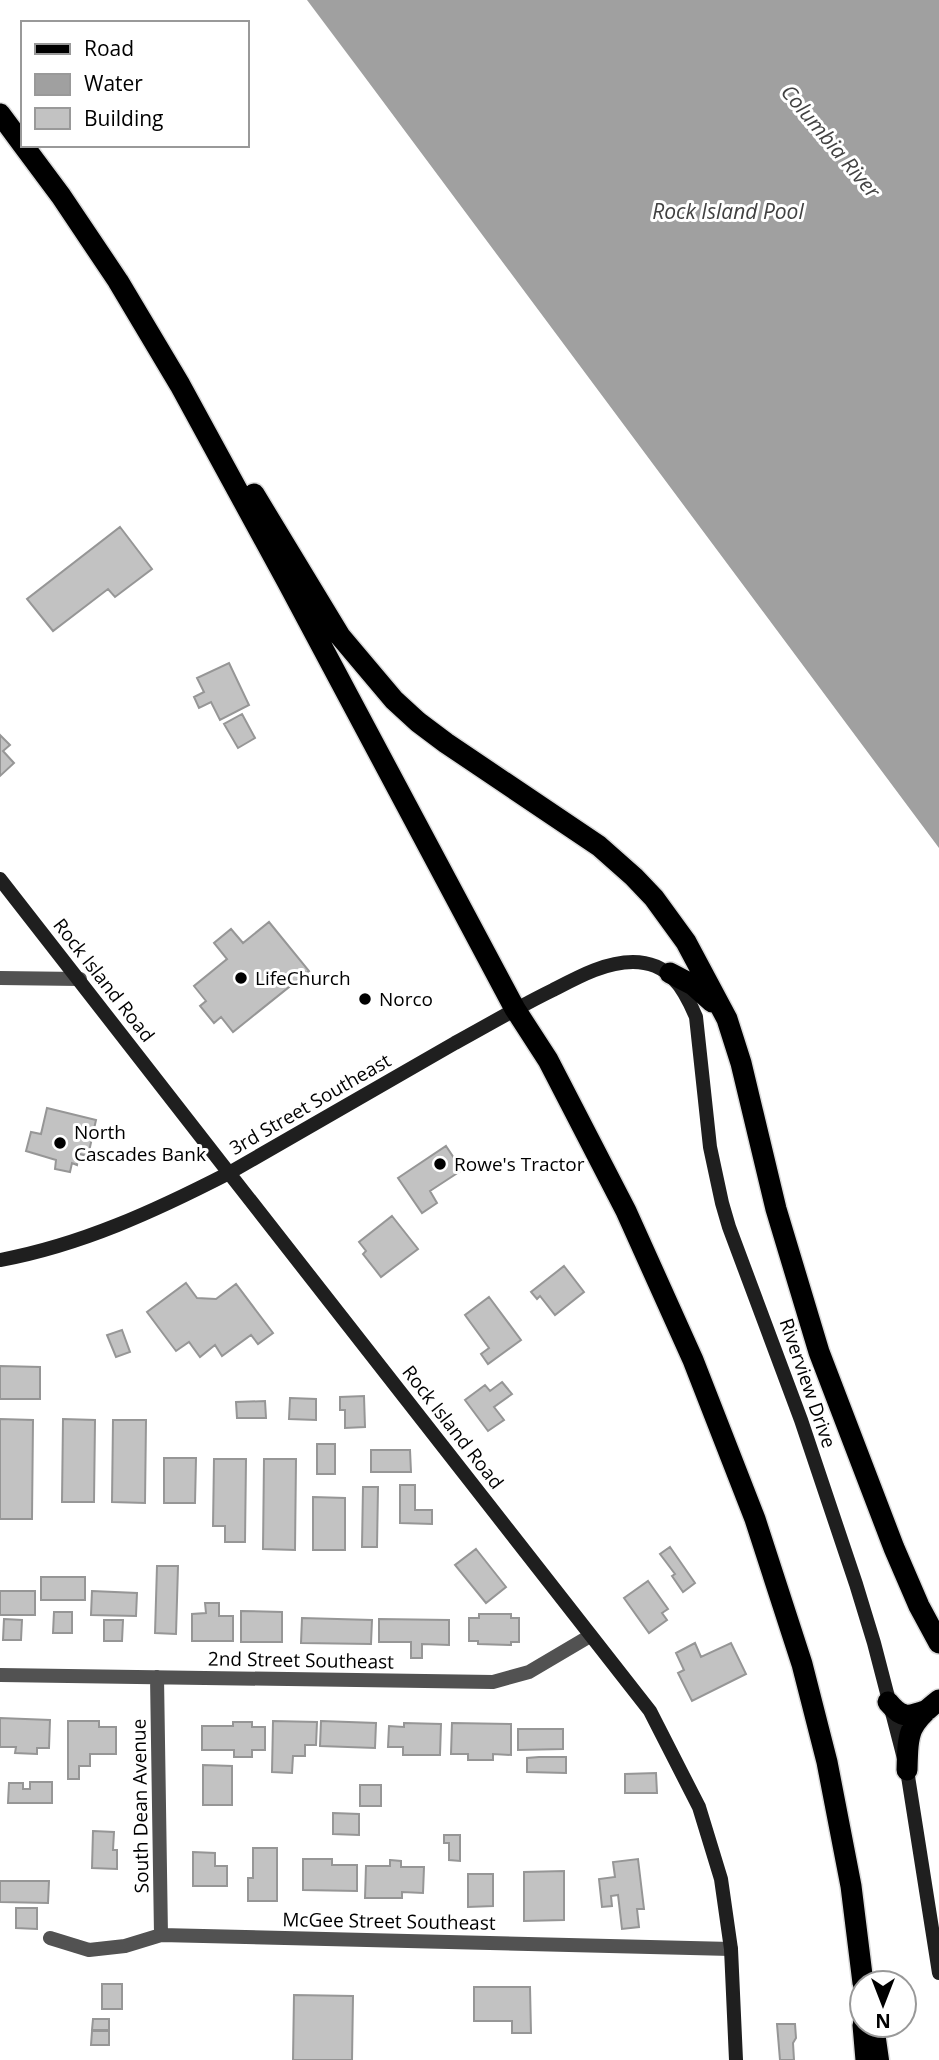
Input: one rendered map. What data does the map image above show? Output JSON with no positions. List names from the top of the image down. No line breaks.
{"streets":{"main road":["Rock Island Road","3rd Street Southeast","Riverview Drive"],"street":["2nd Street Southeast","South Dean Avenue","McGee Street Southeast"]},"crossings":[["Rock Island Road","3rd Street Southeast"],["Rock Island Road","2nd Street Southeast"],["Rock Island Road","McGee Street Southeast"],["2nd Street Southeast","South Dean Avenue"],["South Dean Avenue","McGee Street Southeast"]],"water":["Columbia River","Rock Island Pool"],"places":["LifeChurch","Norco","North Cascades Bank","Rowe's Tractor"],"legend":["Road","Water","Building"],"north":"bottom"}
